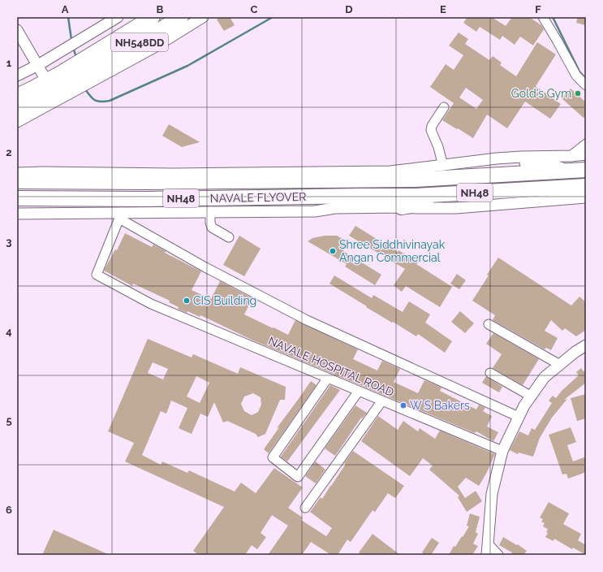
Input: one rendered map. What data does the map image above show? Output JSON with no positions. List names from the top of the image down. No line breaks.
{"streets":{"highway":["NH548DD","NH48","NAVALE FLYOVER"],"street":["NAVALE HOSPITAL ROAD"]},"crossings":[["NH48","NAVALE FLYOVER"]],"places":["Gold's Gym","Shree Siddhivinayak Angan Commercial","CIS Building","W S Bakers"],"grid":{"columns":["A","B","C","D","E","F"],"rows":["1","2","3","4","5","6"]}}
